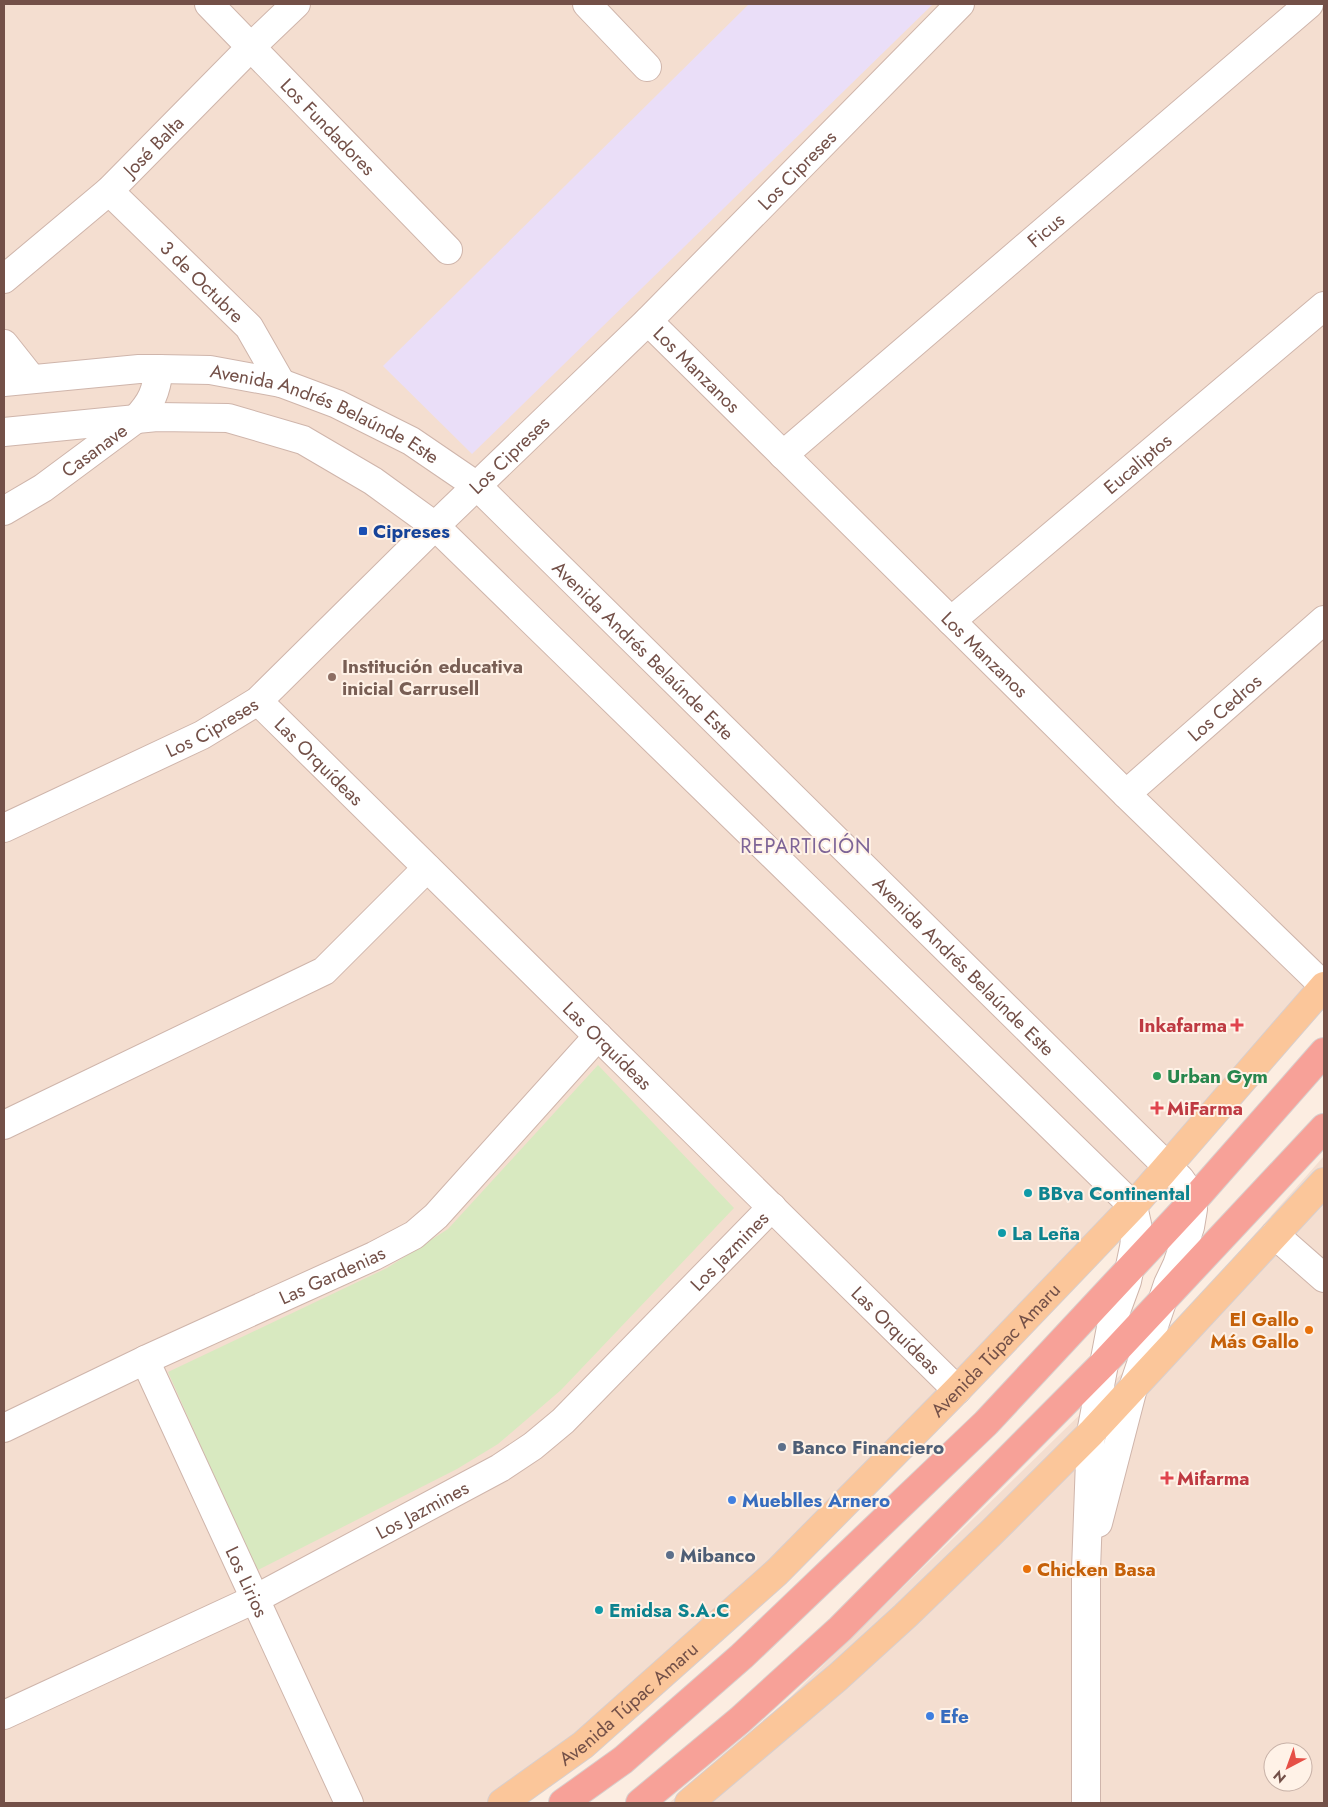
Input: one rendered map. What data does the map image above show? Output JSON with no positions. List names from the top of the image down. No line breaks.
{"streets":{"highway":["Avenida Túpac Amaru"],"street":["Los Fundadores","José Balta","Los Cipreses","Ficus","3 de Octubre","Los Manzanos","Avenida Andrés Belaúnde Este","Casanave","Eucaliptos","Los Cedros","Las Orquídeas","Los Jazmines","Las Gardenias","Los Lirios"]},"crossings":[["Los Fundadores","José Balta"],["José Balta","3 de Octubre"],["Los Cipreses","Los Manzanos"],["Los Cipreses","Avenida Andrés Belaúnde Este"],["Los Cipreses","Las Orquídeas"],["Ficus","Los Manzanos"],["3 de Octubre","Avenida Andrés Belaúnde Este"],["Los Manzanos","Eucaliptos"],["Los Manzanos","Los Cedros"],["Los Manzanos","Avenida Túpac Amaru"],["Avenida Andrés Belaúnde Este","Casanave"],["Avenida Andrés Belaúnde Este","Avenida Túpac Amaru"],["Las Orquídeas","Los Jazmines"],["Las Orquídeas","Las Gardenias"],["Las Orquídeas","Avenida Túpac Amaru"],["Los Jazmines","Los Lirios"],["Las Gardenias","Los Lirios"]],"districts":["REPARTICIÓN"],"places":{"transit":["Cipreses"],"other":["Institución educativa inicial Carrusell","Urban Gym","BBva Continental","La Leña","El Gallo Más Gallo","Banco Financiero","Mueblles Arnero","Mibanco","Chicken Basa","Emidsa S.A.C","Efe"],"health":["Inkafarma","MiFarma","Mifarma"]},"north":"bottom left"}
